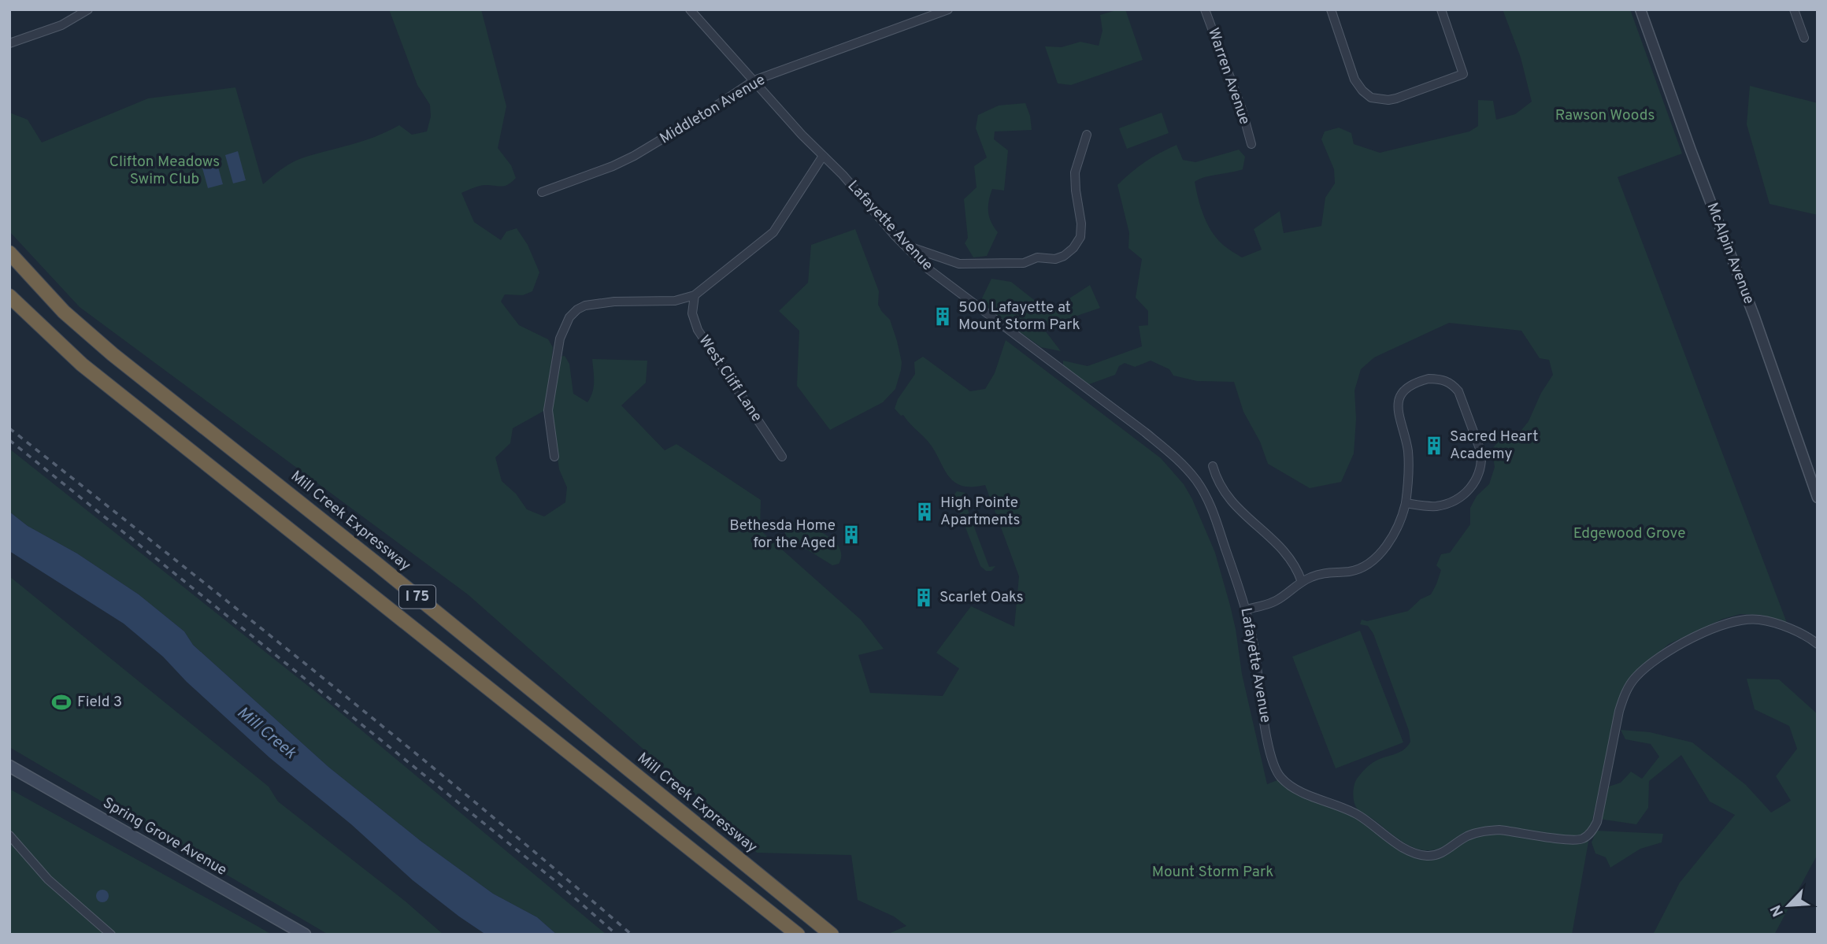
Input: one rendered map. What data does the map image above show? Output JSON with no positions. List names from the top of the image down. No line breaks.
{"streets":{"highway":["Mill Creek Expressway","I 75"],"main road":["Spring Grove Avenue"],"street":["Warren Avenue","Middleton Avenue","Lafayette Avenue","McAlpin Avenue","West Cliff Lane"]},"crossings":[["Middleton Avenue","Lafayette Avenue"]],"water":["Mill Creek"],"parks":["Rawson Woods","Clifton Meadows Swim Club","Edgewood Grove","Mount Storm Park"],"places":{"building":["500 Lafayette at Mount Storm Park","Sacred Heart Academy","High Pointe Apartments","Bethesda Home for the Aged","Scarlet Oaks"],"sports":["Field 3"]},"north":"bottom left"}
